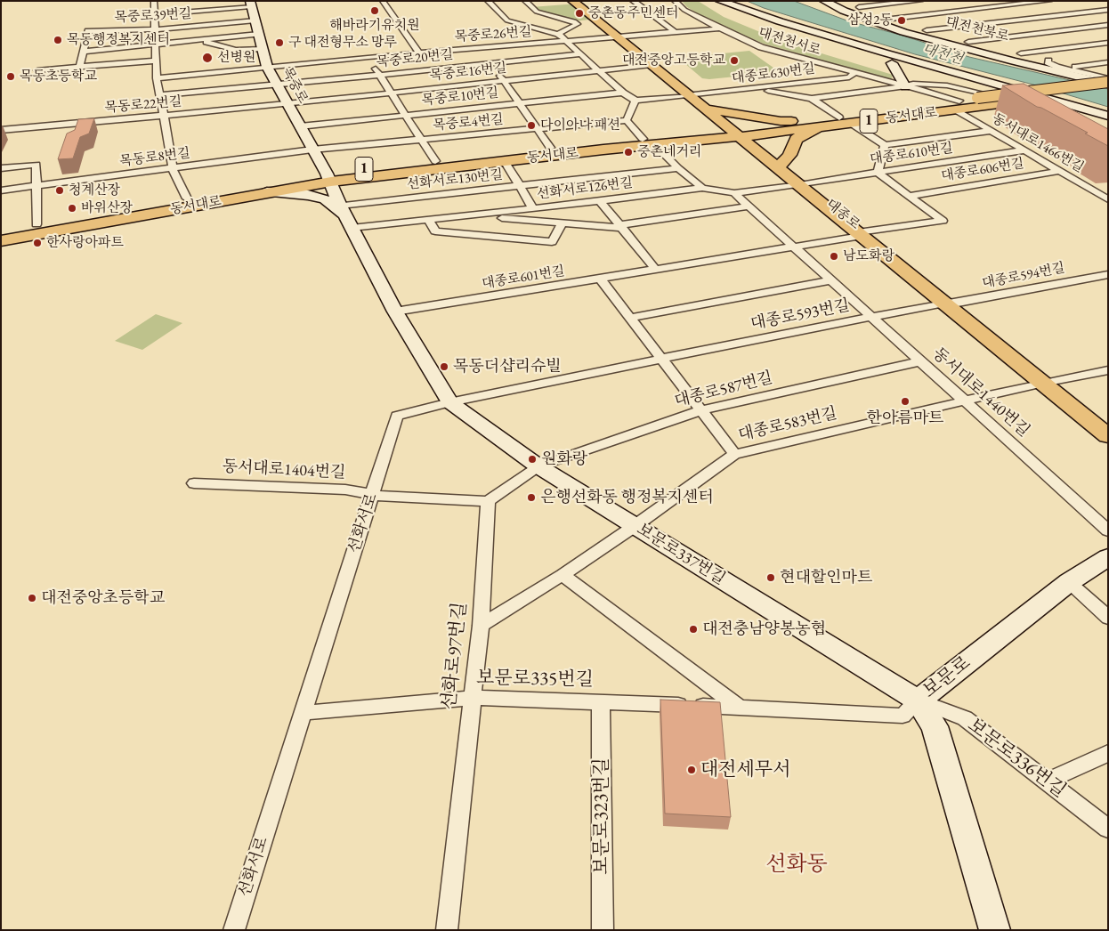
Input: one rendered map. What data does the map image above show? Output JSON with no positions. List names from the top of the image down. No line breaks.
{"streets":{"main road":["동서대로","1","대종로"],"street":["목중로39번길","대전천북로","목중로26번길","대전천서로","목중로20번길","목중로16번길","대종로630번길","목중로","목중로10번길","목동로22번길","목중로4번길","동서대로1466번길","대종로610번길","목동로8번길","대종로606번길","선화서로130번길","선화서로126번길","대종로594번길","대종로601번길","대종로593번길","대종로587번길","동서대로1440번길","대종로583번길","동서대로1404번길","선화서로","보문로337번길","선화로97번길","보문로","보문로335번길","보문로336번길","보문로323번길"]},"crossings":[["목중로39번길","목중로"],["목중로26번길","대전천서로"],["목중로26번길","목중로"],["목중로26번길","대종로"],["대전천서로","대종로630번길"],["대전천서로","동서대로"],["대전천서로","동서대로1466번길"],["목중로20번길","목중로"],["목중로16번길","목중로"],["목중로16번길","목동로22번길"],["목중로16번길","대종로"],["대종로630번길","대종로"],["목중로","목중로10번길"],["목중로","목동로22번길"],["목중로","동서대로"],["목중로","목중로4번길"],["목중로","목동로8번길"],["동서대로","동서대로1466번길"],["동서대로","대종로"],["목중로4번길","목동로8번길"],["동서대로1466번길","대종로610번길"],["동서대로1466번길","대종로606번길"],["대종로610번길","대종로"],["대종로610번길","동서대로1440번길"],["대종로606번길","대종로601번길"],["선화서로130번길","선화서로126번길"],["대종로","대종로594번길"],["대종로","대종로601번길"],["대종로","대종로593번길"],["대종로","대종로583번길"],["대종로594번길","대종로593번길"],["대종로601번길","동서대로1440번길"],["대종로593번길","동서대로1440번길"],["대종로593번길","선화서로"],["대종로593번길","보문로337번길"],["대종로587번길","동서대로1440번길"],["대종로587번길","보문로337번길"],["대종로587번길","선화로97번길"],["동서대로1440번길","대종로583번길"],["대종로583번길","보문로337번길"],["대종로583번길","선화로97번길"],["동서대로1404번길","선화서로"],["선화서로","보문로337번길"],["선화서로","보문로335번길"],["보문로337번길","보문로"],["보문로337번길","보문로335번길"],["보문로337번길","보문로336번길"],["선화로97번길","보문로335번길"],["보문로","보문로335번길"],["보문로","보문로336번길"],["보문로335번길","보문로336번길"],["보문로335번길","보문로323번길"]],"districts":["선화동"],"water":["대전천"],"places":["해바라기유치원","중촌동주민센터","삼성2동","목동행정복지센터","구 대전형무소 망루","선병원","대전중앙고등학교","목동초등학교","다이아나 패션","중촌네거리","청계산장","바위산장","한사랑아파트","남도화랑","목동더샵리슈빌","한아름마트","원화랑","은행선화동 행정복지센터","현대할인마트","대전중앙초등학교","대전충남양봉농협","대전세무서"]}
